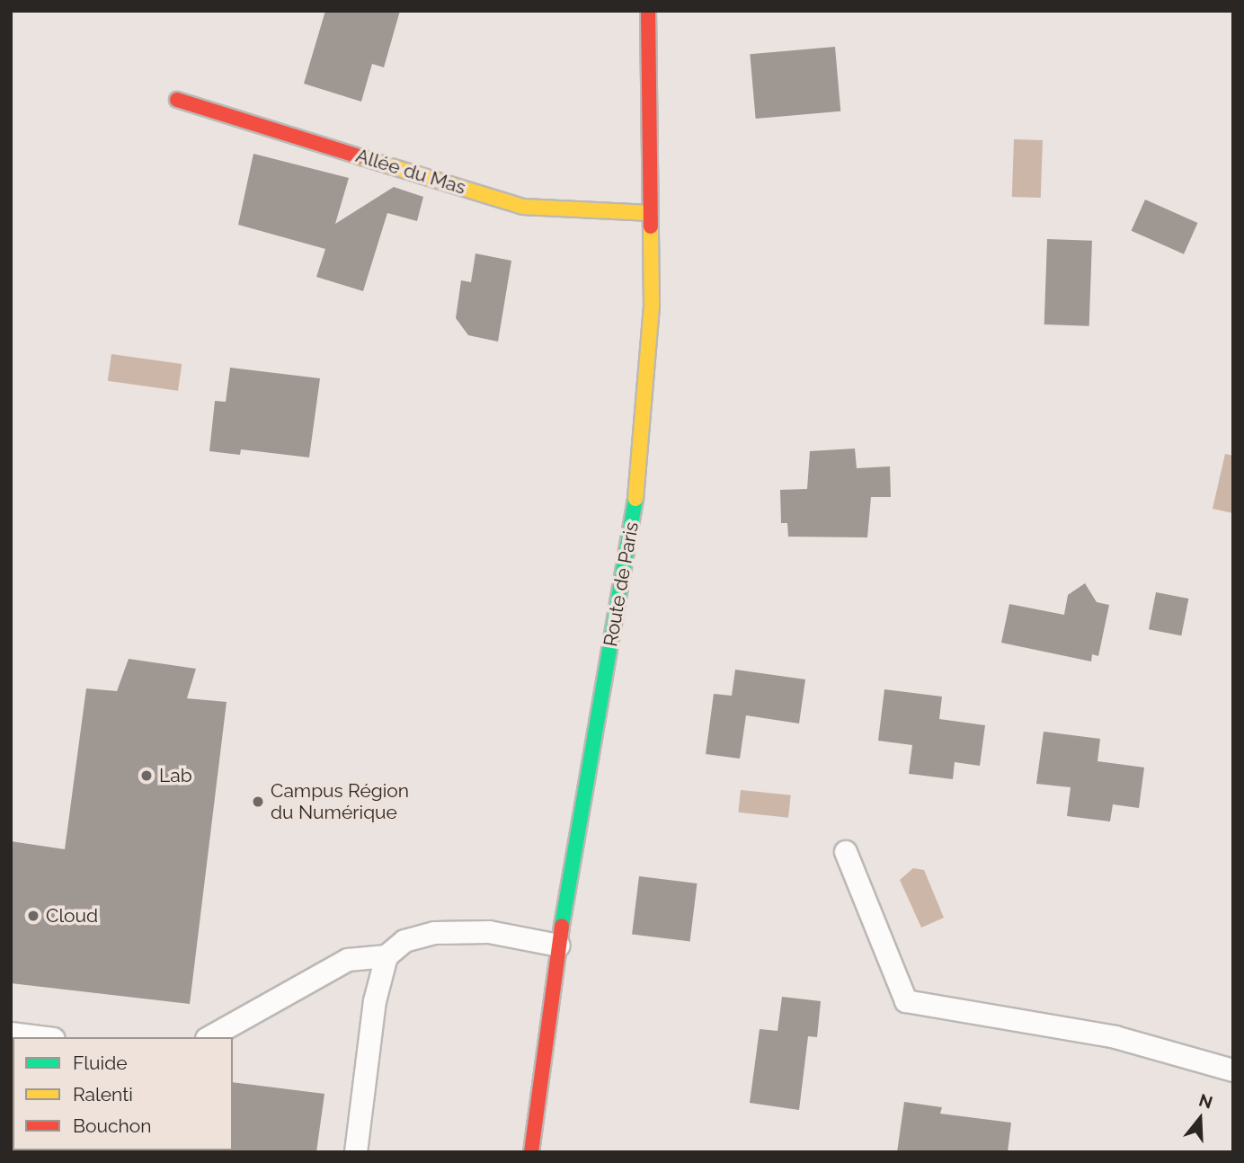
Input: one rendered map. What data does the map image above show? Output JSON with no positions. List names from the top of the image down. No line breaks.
{"streets":{"main road":["Allée du Mas","Route de Paris"]},"crossings":[["Allée du Mas","Route de Paris"]],"places":["Lab","Campus Région du Numérique","Cloud"],"legend":["Fluide","Ralenti","Bouchon"],"north":"top"}
